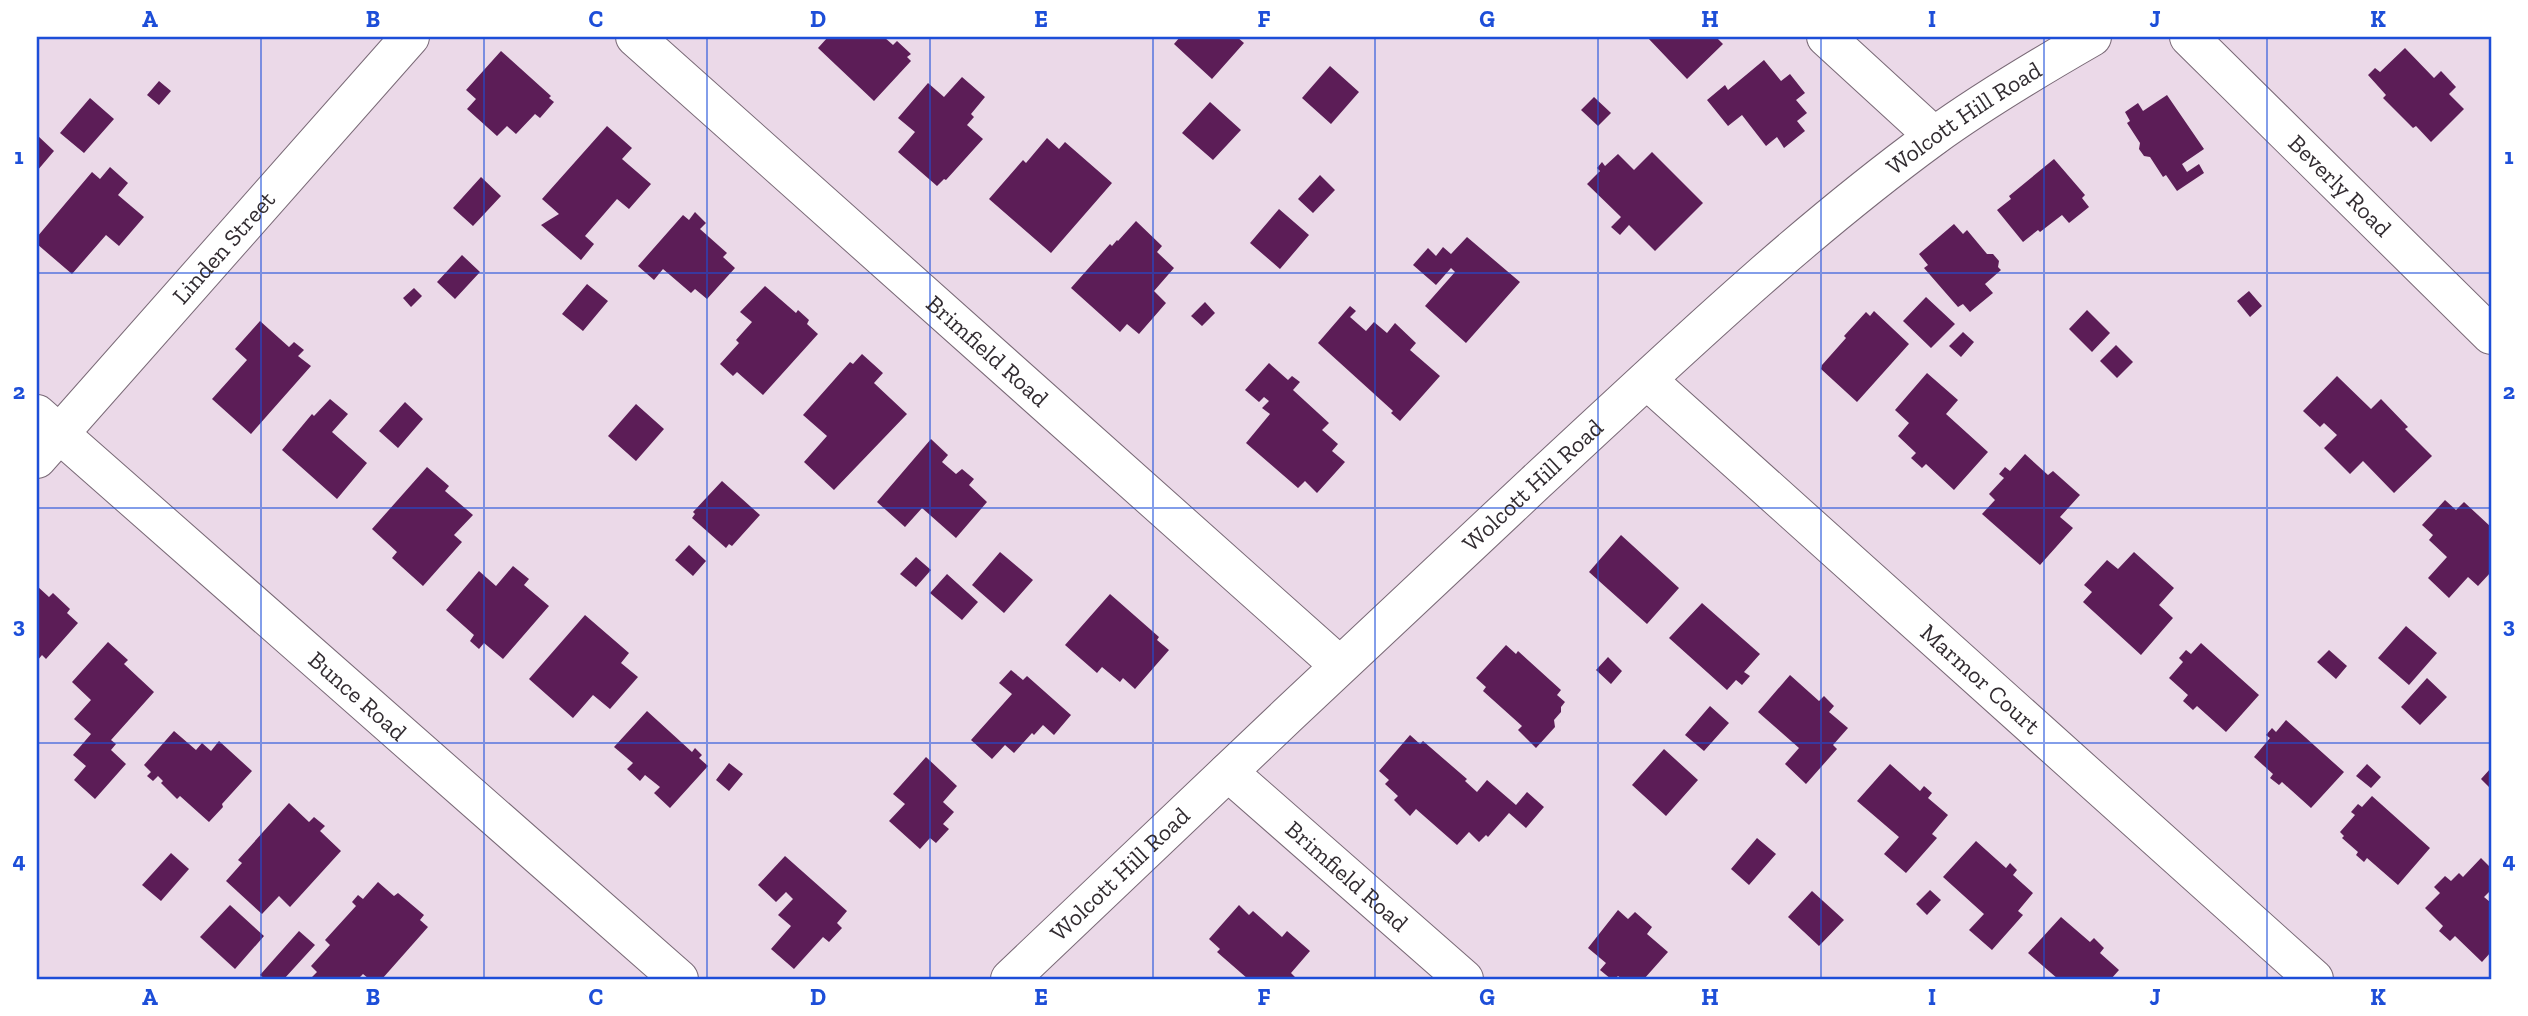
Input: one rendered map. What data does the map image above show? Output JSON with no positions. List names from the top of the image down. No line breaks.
{"streets":{"street":["Wolcott Hill Road","Beverly Road","Linden Street","Brimfield Road","Marmor Court","Bunce Road"]},"crossings":[["Wolcott Hill Road","Brimfield Road"],["Wolcott Hill Road","Marmor Court"],["Linden Street","Bunce Road"]],"grid":{"columns":["A","B","C","D","E","F","G","H","I","J","K"],"rows":["1","2","3","4"]}}
